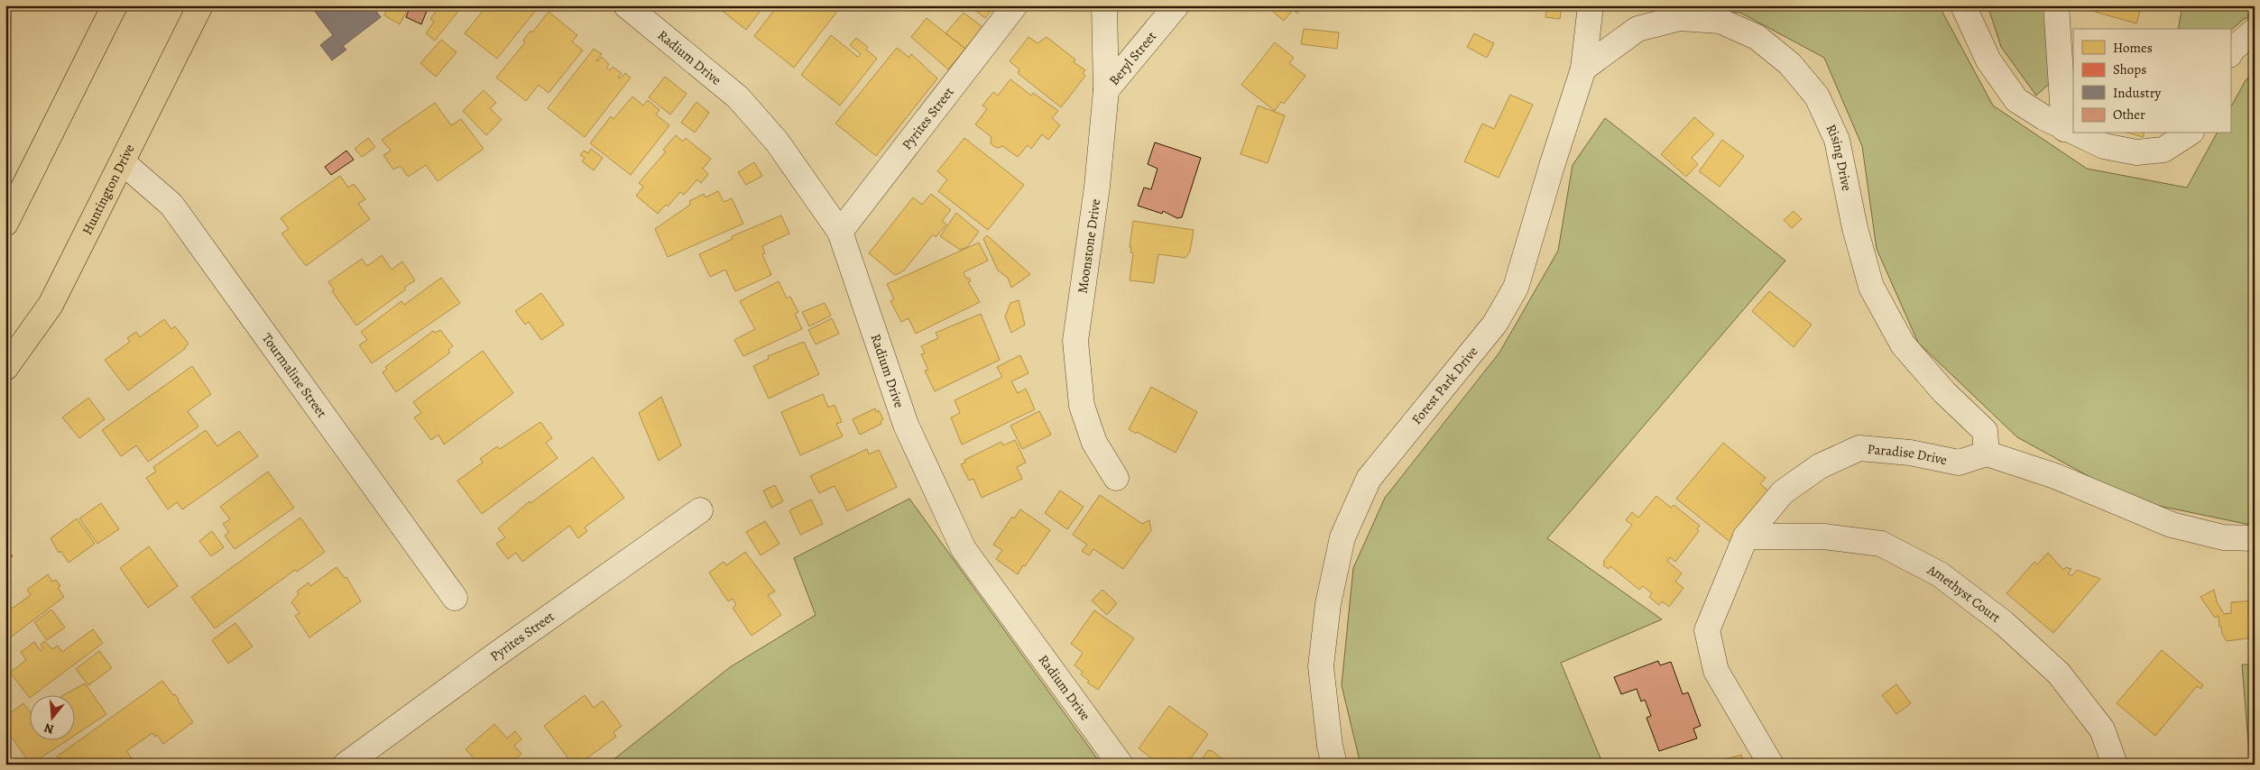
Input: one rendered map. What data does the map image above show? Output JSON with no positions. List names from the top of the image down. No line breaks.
{"streets":{"main road":["Huntington Drive"],"street":["Radium Drive","Beryl Street","Pyrites Street","Rising Drive","Moonstone Drive","Tourmaline Street","Forest Park Drive","Paradise Drive","Amethyst Court"]},"crossings":[["Radium Drive","Pyrites Street"],["Beryl Street","Moonstone Drive"],["Rising Drive","Forest Park Drive"],["Rising Drive","Paradise Drive"],["Huntington Drive","Tourmaline Street"],["Paradise Drive","Amethyst Court"]],"legend":["Homes","Shops","Industry","Other"],"north":"bottom"}
